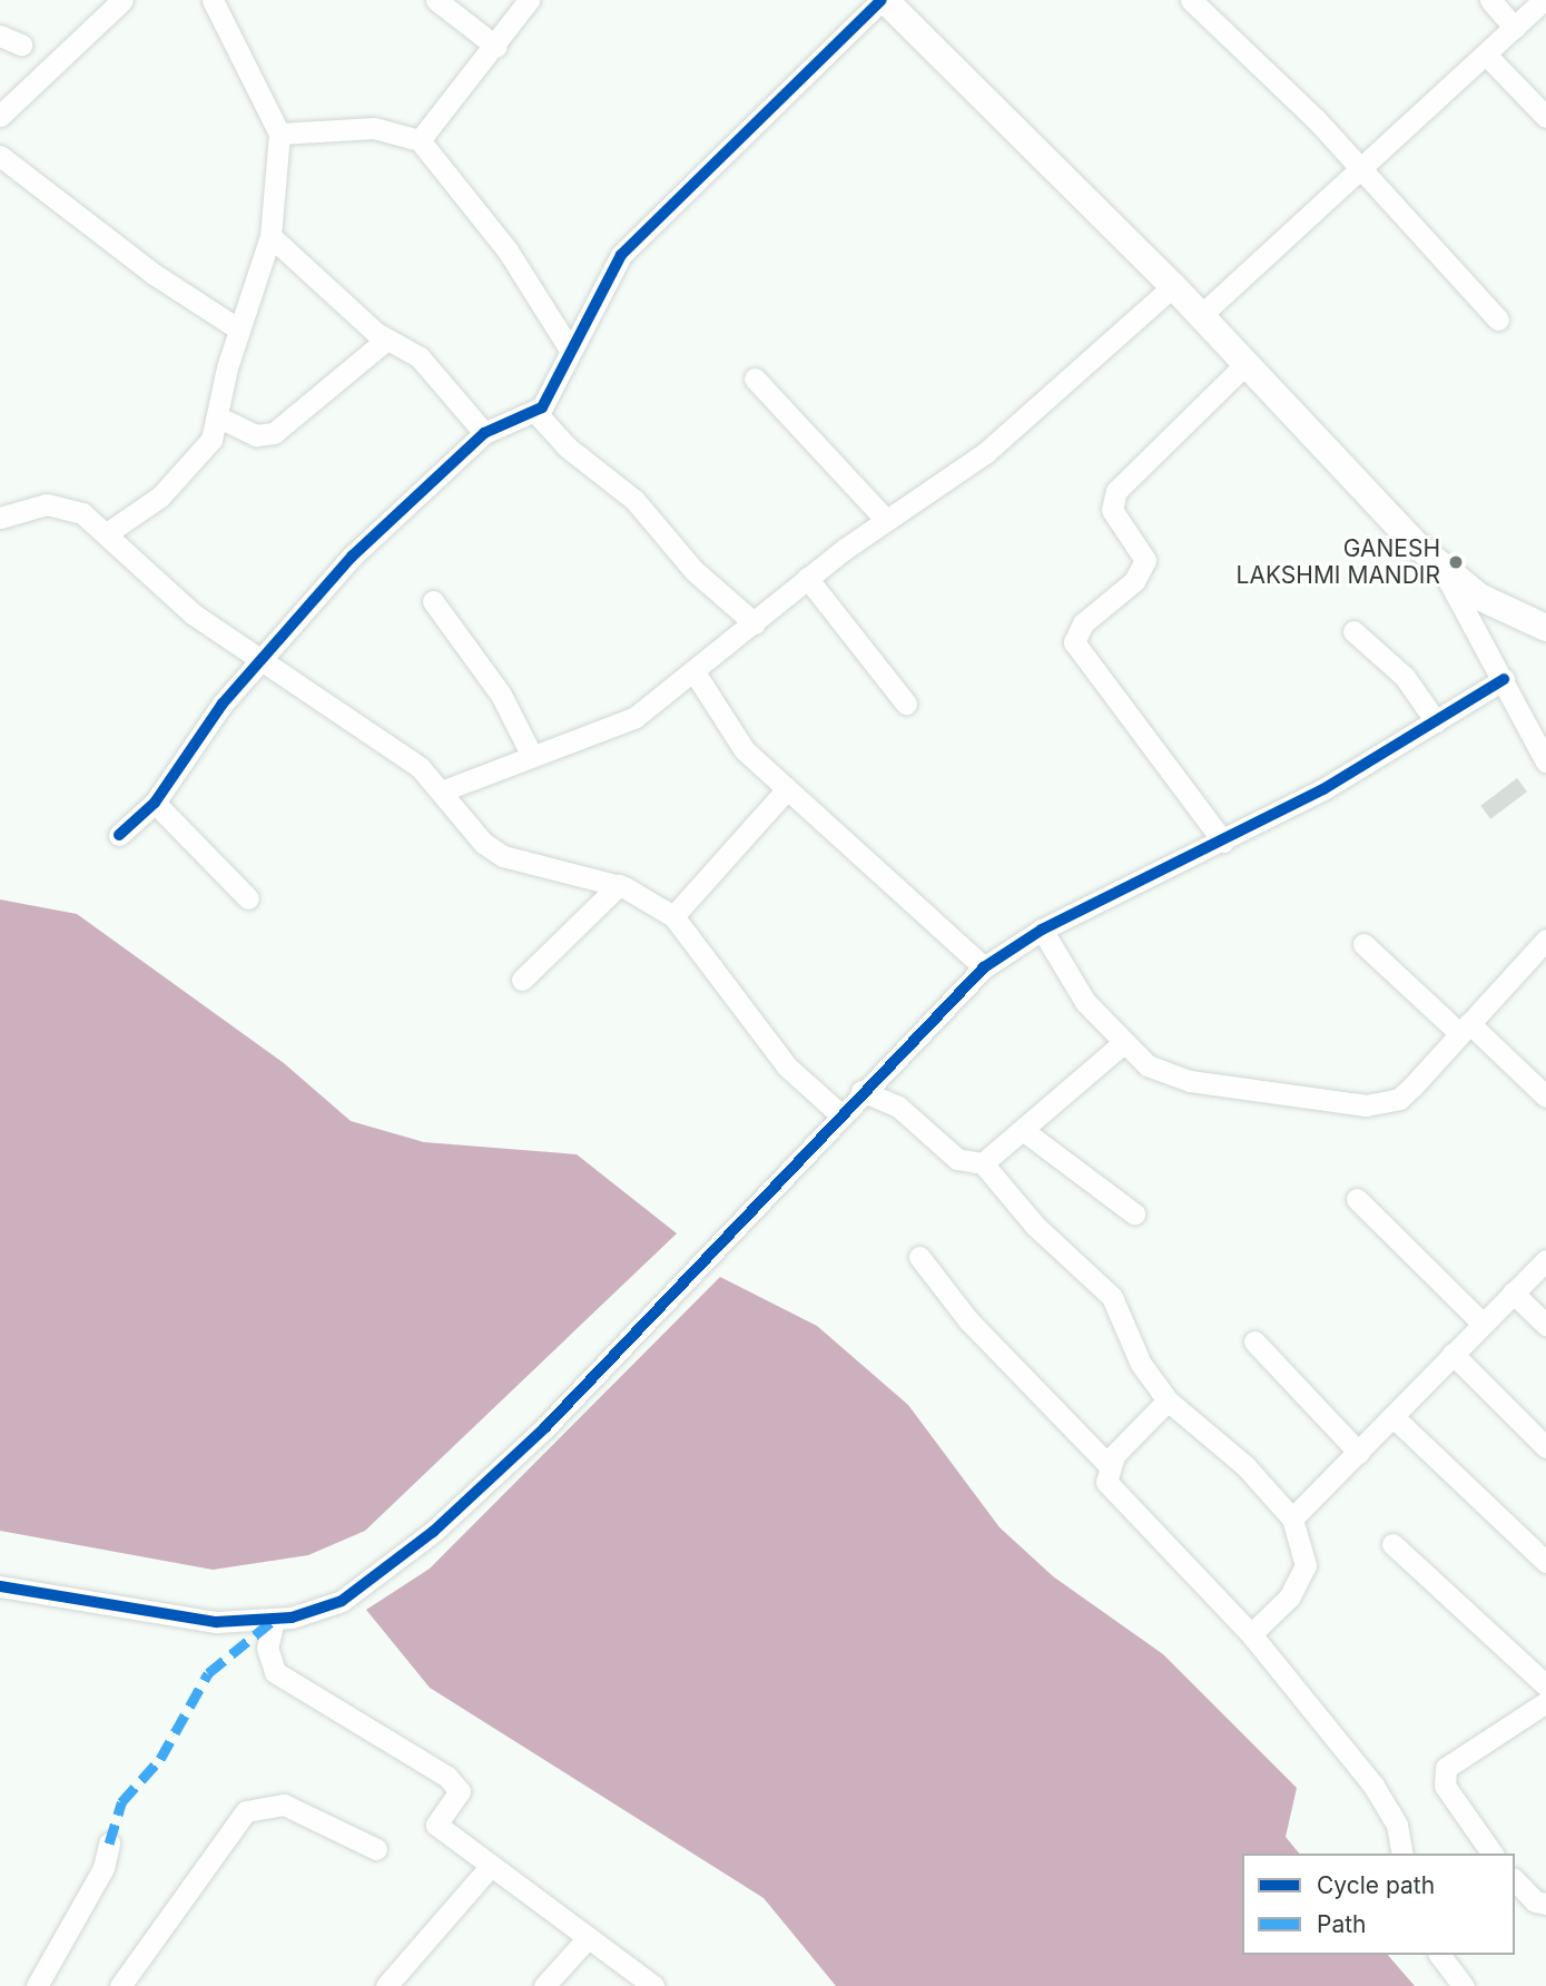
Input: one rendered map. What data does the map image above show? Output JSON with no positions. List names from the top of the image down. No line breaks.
{"places":["GANESH LAKSHMI MANDIR"],"legend":["Cycle path","Path"]}
